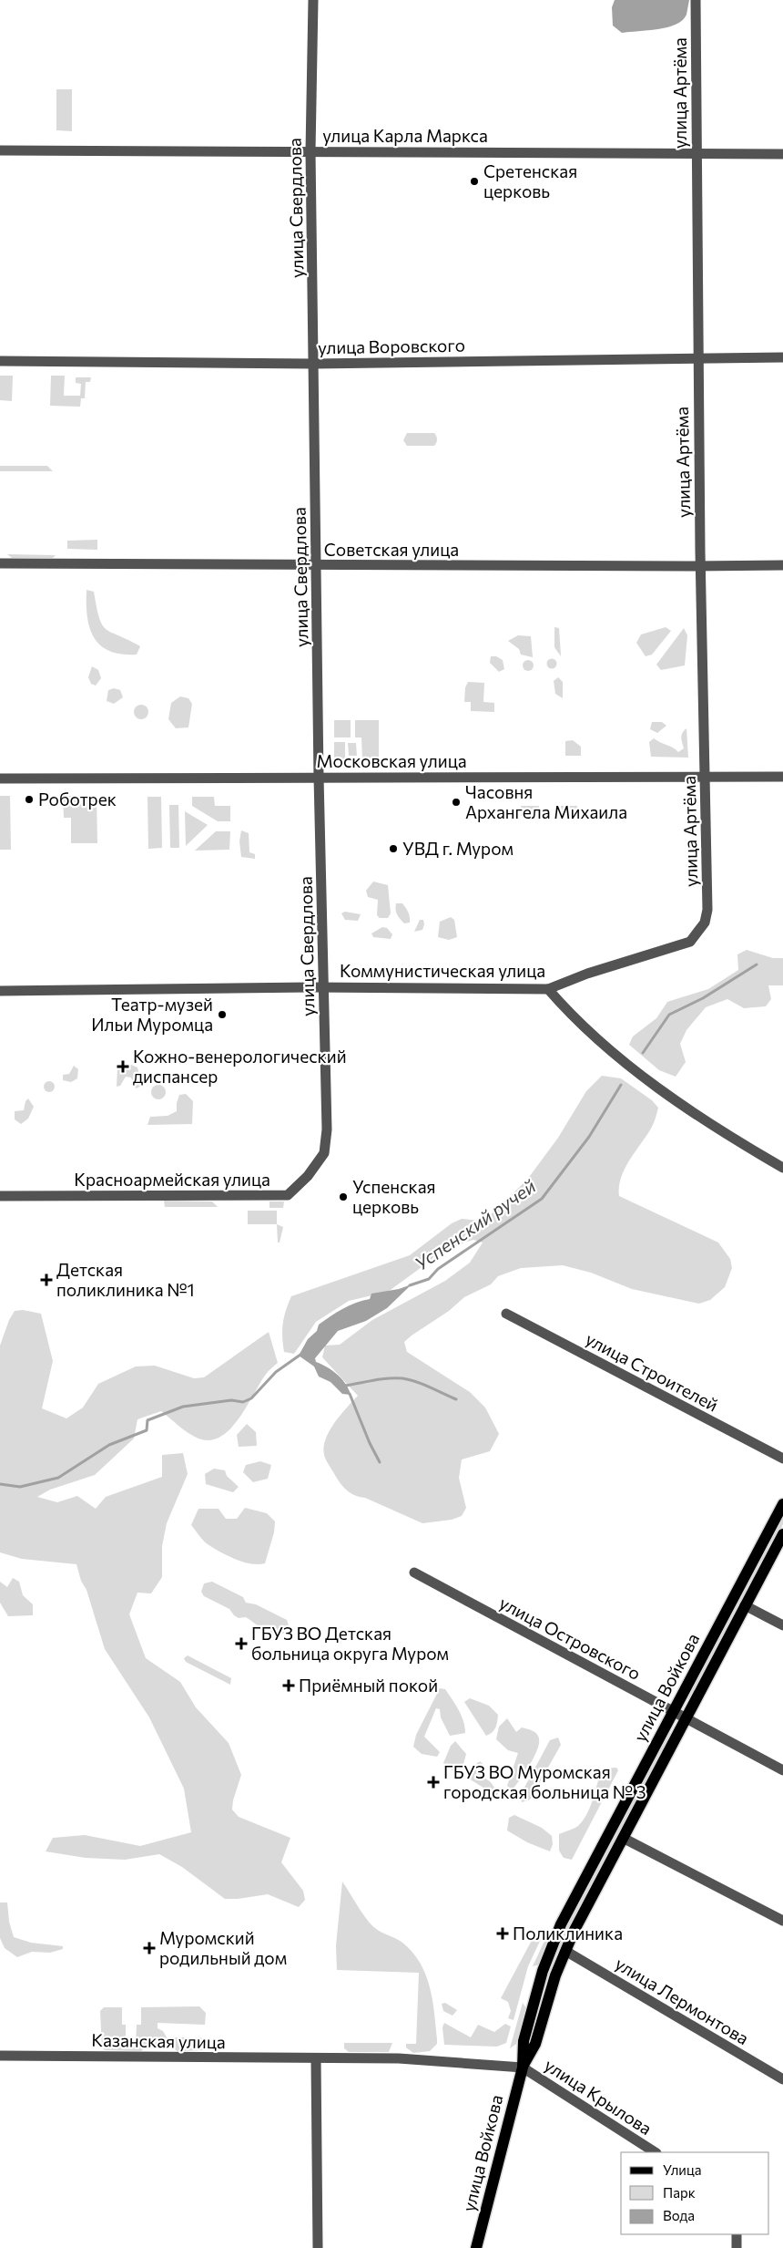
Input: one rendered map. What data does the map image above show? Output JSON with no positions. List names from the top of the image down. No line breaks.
{"streets":{"main road":["улица Войкова"],"street":["улица Артёма","улица Карла Маркса","улица Свердлова","улица Воровского","Советская улица","Московская улица","Коммунистическая улица","Красноармейская улица","улица Строителей","улица Островского","улица Лермонтова","Казанская улица","улица Крылова"]},"crossings":[["улица Артёма","улица Карла Маркса"],["улица Артёма","улица Воровского"],["улица Артёма","Советская улица"],["улица Артёма","Московская улица"],["улица Артёма","Коммунистическая улица"],["улица Карла Маркса","улица Свердлова"],["улица Свердлова","улица Воровского"],["улица Свердлова","Советская улица"],["улица Свердлова","Московская улица"],["улица Свердлова","Коммунистическая улица"],["улица Свердлова","Красноармейская улица"],["улица Островского","улица Войкова"],["улица Войкова","улица Лермонтова"],["улица Войкова","Казанская улица"],["улица Войкова","улица Крылова"],["Казанская улица","улица Крылова"]],"water":["Успенский ручей"],"places":{"other":["Сретенская церковь","Роботрек","Часовня Архангела Михаила","УВД г. Муром","Театр-музей Ильи Муромца","Успенская церковь"],"health":["Кожно-венерологический диспансер","Детская поликлиника №1","ГБУЗ ВО Детская больница округа Муром","Приёмный покой","ГБУЗ ВО Муромская городская больница № 3","Поликлиника","Муромский родильный дом"]},"legend":["Улица","Парк","Вода"]}
